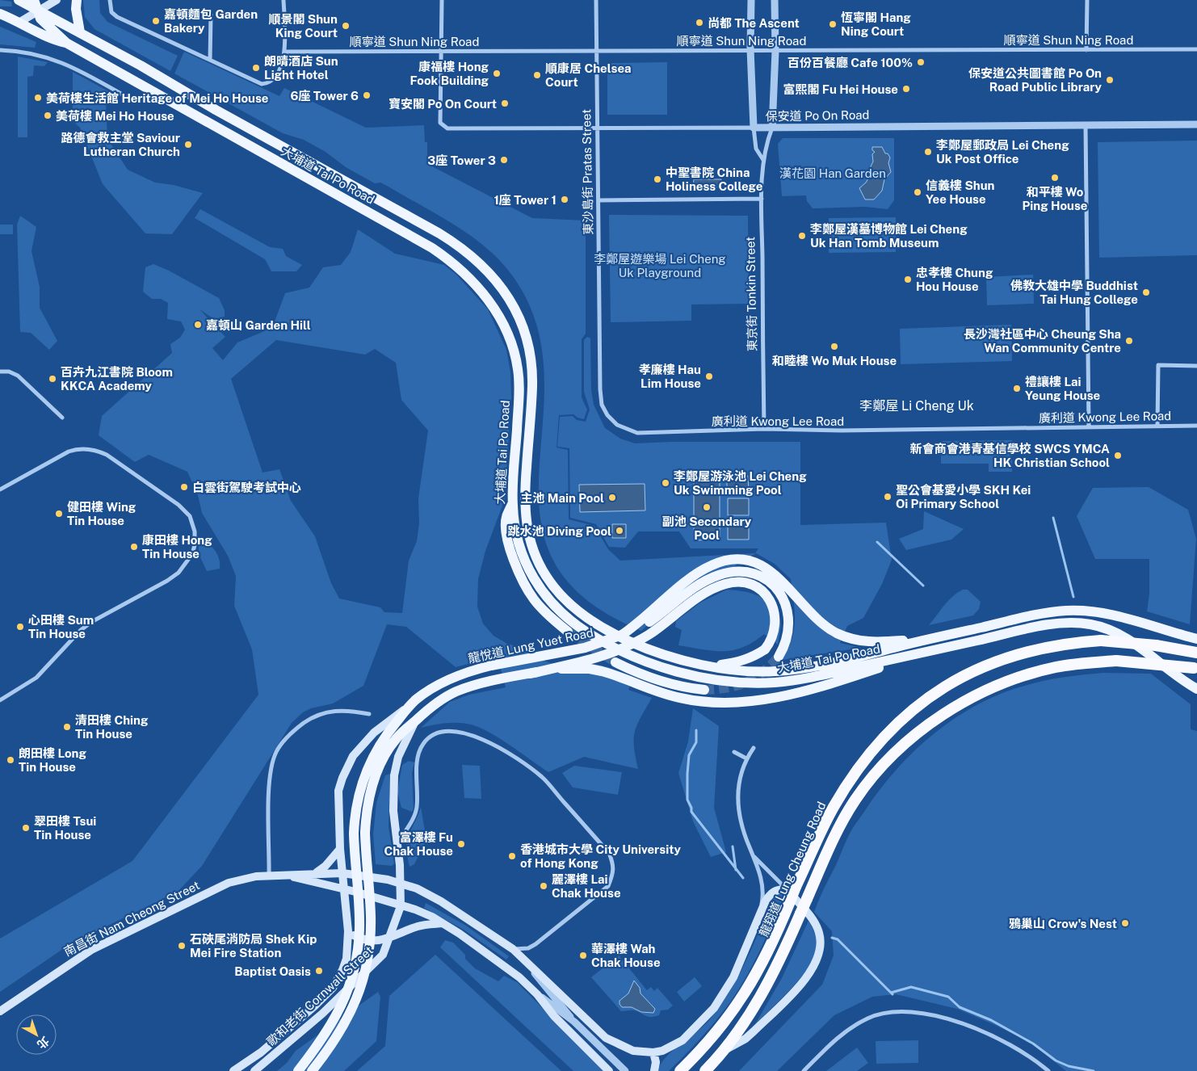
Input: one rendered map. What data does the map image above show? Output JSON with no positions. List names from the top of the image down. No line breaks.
{"streets":{"highway":["龍翔道 Lung Cheung Road"],"main road":["大埔道 Tai Po Road","龍悅道 Lung Yuet Road","南昌街 Nam Cheong Street","歌和老街 Cornwall Street"],"street":["順寧道 Shun Ning Road","保安道 Po On Road","東沙島街 Pratas Street","東京街 Tonkin Street","廣利道 Kwong Lee Road"]},"crossings":[["順寧道 Shun Ning Road","保安道 Po On Road"],["順寧道 Shun Ning Road","東沙島街 Pratas Street"],["順寧道 Shun Ning Road","東京街 Tonkin Street"],["保安道 Po On Road","東沙島街 Pratas Street"],["保安道 Po On Road","東京街 Tonkin Street"],["東沙島街 Pratas Street","廣利道 Kwong Lee Road"],["大埔道 Tai Po Road","龍悅道 Lung Yuet Road"],["東京街 Tonkin Street","廣利道 Kwong Lee Road"],["龍悅道 Lung Yuet Road","南昌街 Nam Cheong Street"],["龍悅道 Lung Yuet Road","歌和老街 Cornwall Street"],["龍翔道 Lung Cheung Road","南昌街 Nam Cheong Street"],["南昌街 Nam Cheong Street","歌和老街 Cornwall Street"]],"districts":["李鄭屋 Li Cheng Uk"],"parks":["漢花園 Han Garden","李鄭屋遊樂場 Lei Cheng Uk Playground"],"places":["嘉頓麵包 Garden Bakery","尚都 The Ascent","恆寧閣 Hang Ning Court","順景閣 Shun King Court","百份百餐廳 Cafe 100%","朗晴酒店 Sun Light Hotel","康福樓 Hong Fook Building","順康居 Chelsea Court","保安道公共圖書館 Po On Road Public Library","富熙閣 Fu Hei House","6座 Tower 6","美荷樓生活館 Heritage of Mei Ho House","寶安閣 Po On Court","美荷樓 Mei Ho House","路德會救主堂 Saviour Lutheran Church","李鄭屋郵政局 Lei Cheng Uk Post Office","3座 Tower 3","和平樓 Wo Ping House","中聖書院 China Holiness College","信義樓 Shun Yee House","1座 Tower 1","李鄭屋漢墓博物館 Lei Cheng Uk Han Tomb Museum","忠孝樓 Chung Hou House","佛教大雄中學 Buddhist Tai Hung College","嘉頓山 Garden Hill","長沙灣社區中心 Cheung Sha Wan Community Centre","和睦樓 Wo Muk House","孝廉樓 Hau Lim House","百卉九江書院 Bloom KKCA Academy","禮讓樓 Lai Yeung House","新會商會港青基信學校 SWCS YMCA HK Christian School","李鄭屋游泳池 Lei Cheng Uk Swimming Pool","白雲街駕駛考試中心","聖公會基愛小學 SKH Kei Oi Primary School","主池 Main Pool","副池 Secondary Pool","健田樓 Wing Tin House","跳水池 Diving Pool","康田樓 Hong Tin House","心田樓 Sum Tin House","清田樓 Ching Tin House","朗田樓 Long Tin House","翠田樓 Tsui Tin House","富澤樓 Fu Chak House","香港城市大學 City University of Hong Kong","麗澤樓 Lai Chak House","鴉巢山 Crow's Nest","石硤尾消防局 Shek Kip Mei Fire Station","華澤樓 Wah Chak House","Baptist Oasis"],"north":"bottom right"}
